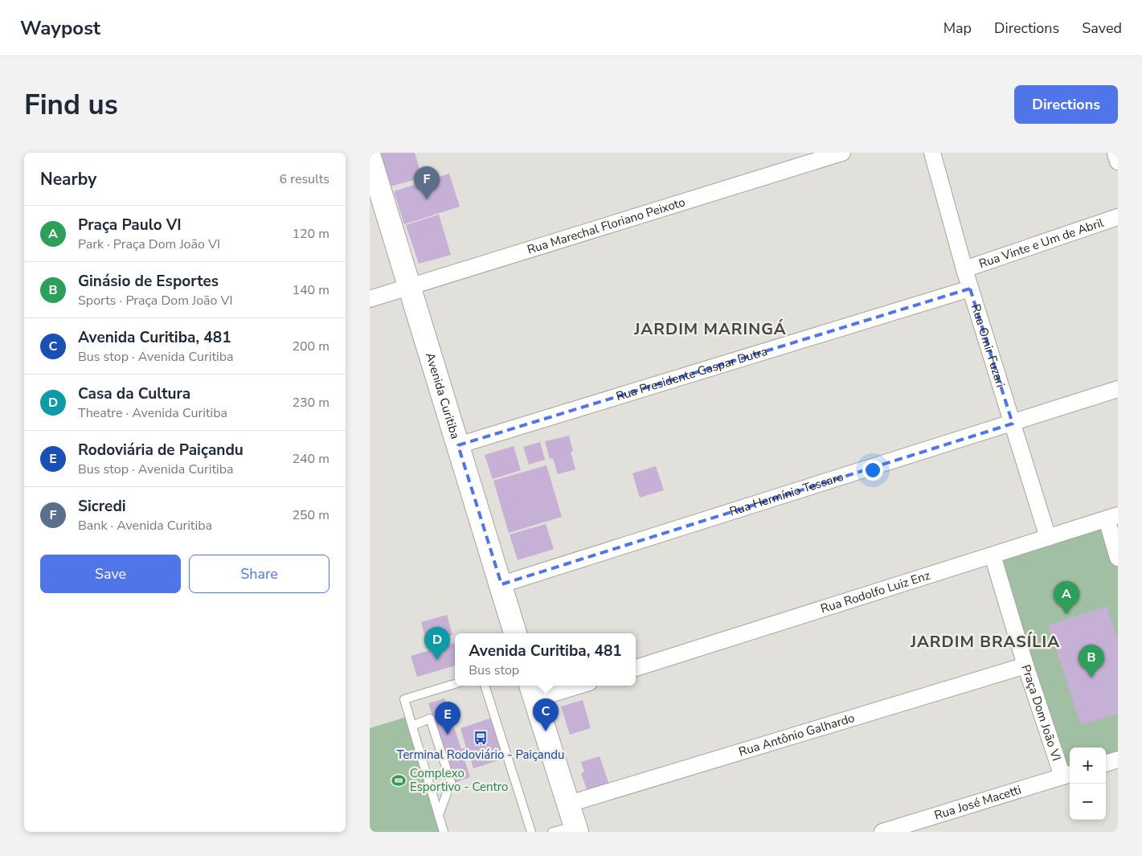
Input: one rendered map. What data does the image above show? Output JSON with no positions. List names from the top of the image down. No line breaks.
{"streets":{"street":["Rua Marechal Floriano Peixoto","Rua Vinte e Um de Abril","Rua Omir Fuzari","Rua Presidente Gaspar Dutra","Avenida Curitiba","Rua Hermínio Tessaro","Rua Rodolfo Luiz Enz","Praça Dom João VI","Rua Antônio Galhardo","Rua José Macetti"]},"crossings":[["Rua Marechal Floriano Peixoto","Avenida Curitiba"],["Rua Vinte e Um de Abril","Rua Omir Fuzari"],["Rua Omir Fuzari","Rua Presidente Gaspar Dutra"],["Rua Omir Fuzari","Rua Hermínio Tessaro"],["Rua Omir Fuzari","Rua Rodolfo Luiz Enz"],["Rua Presidente Gaspar Dutra","Avenida Curitiba"],["Avenida Curitiba","Rua Hermínio Tessaro"],["Rua Rodolfo Luiz Enz","Praça Dom João VI"],["Praça Dom João VI","Rua Antônio Galhardo"],["Praça Dom João VI","Rua José Macetti"]],"districts":["JARDIM MARINGÁ","JARDIM BRASÍLIA"],"places":{"bus stop":["Terminal Rodoviário - Paiçandu"],"sports":["Complexo Esportivo - Centro"]},"page":{"header":"Waypost","nav":["Map","Directions","Saved"],"buttons":["Directions",["Save","Share"]],"title":"Find us","heading":["Nearby","6 results"],"pins":["F","A","D","B","C","E"],"list":[{"mark":"A","name":"Praça Paulo VI","note":"Park · Praça Dom João VI","value":"120 m"},{"mark":"B","name":"Ginásio de Esportes","note":"Sports · Praça Dom João VI","value":"140 m"},{"mark":"C","name":"Avenida Curitiba, 481","note":"Bus stop · Avenida Curitiba","value":"200 m"},{"mark":"D","name":"Casa da Cultura","note":"Theatre · Avenida Curitiba","value":"230 m"},{"mark":"E","name":"Rodoviária de Paiçandu","note":"Bus stop · Avenida Curitiba","value":"240 m"},{"mark":"F","name":"Sicredi","note":"Bank · Avenida Curitiba","value":"250 m"}],"popup":["Avenida Curitiba, 481","Bus stop"],"map_buttons":["+","−"]}}
